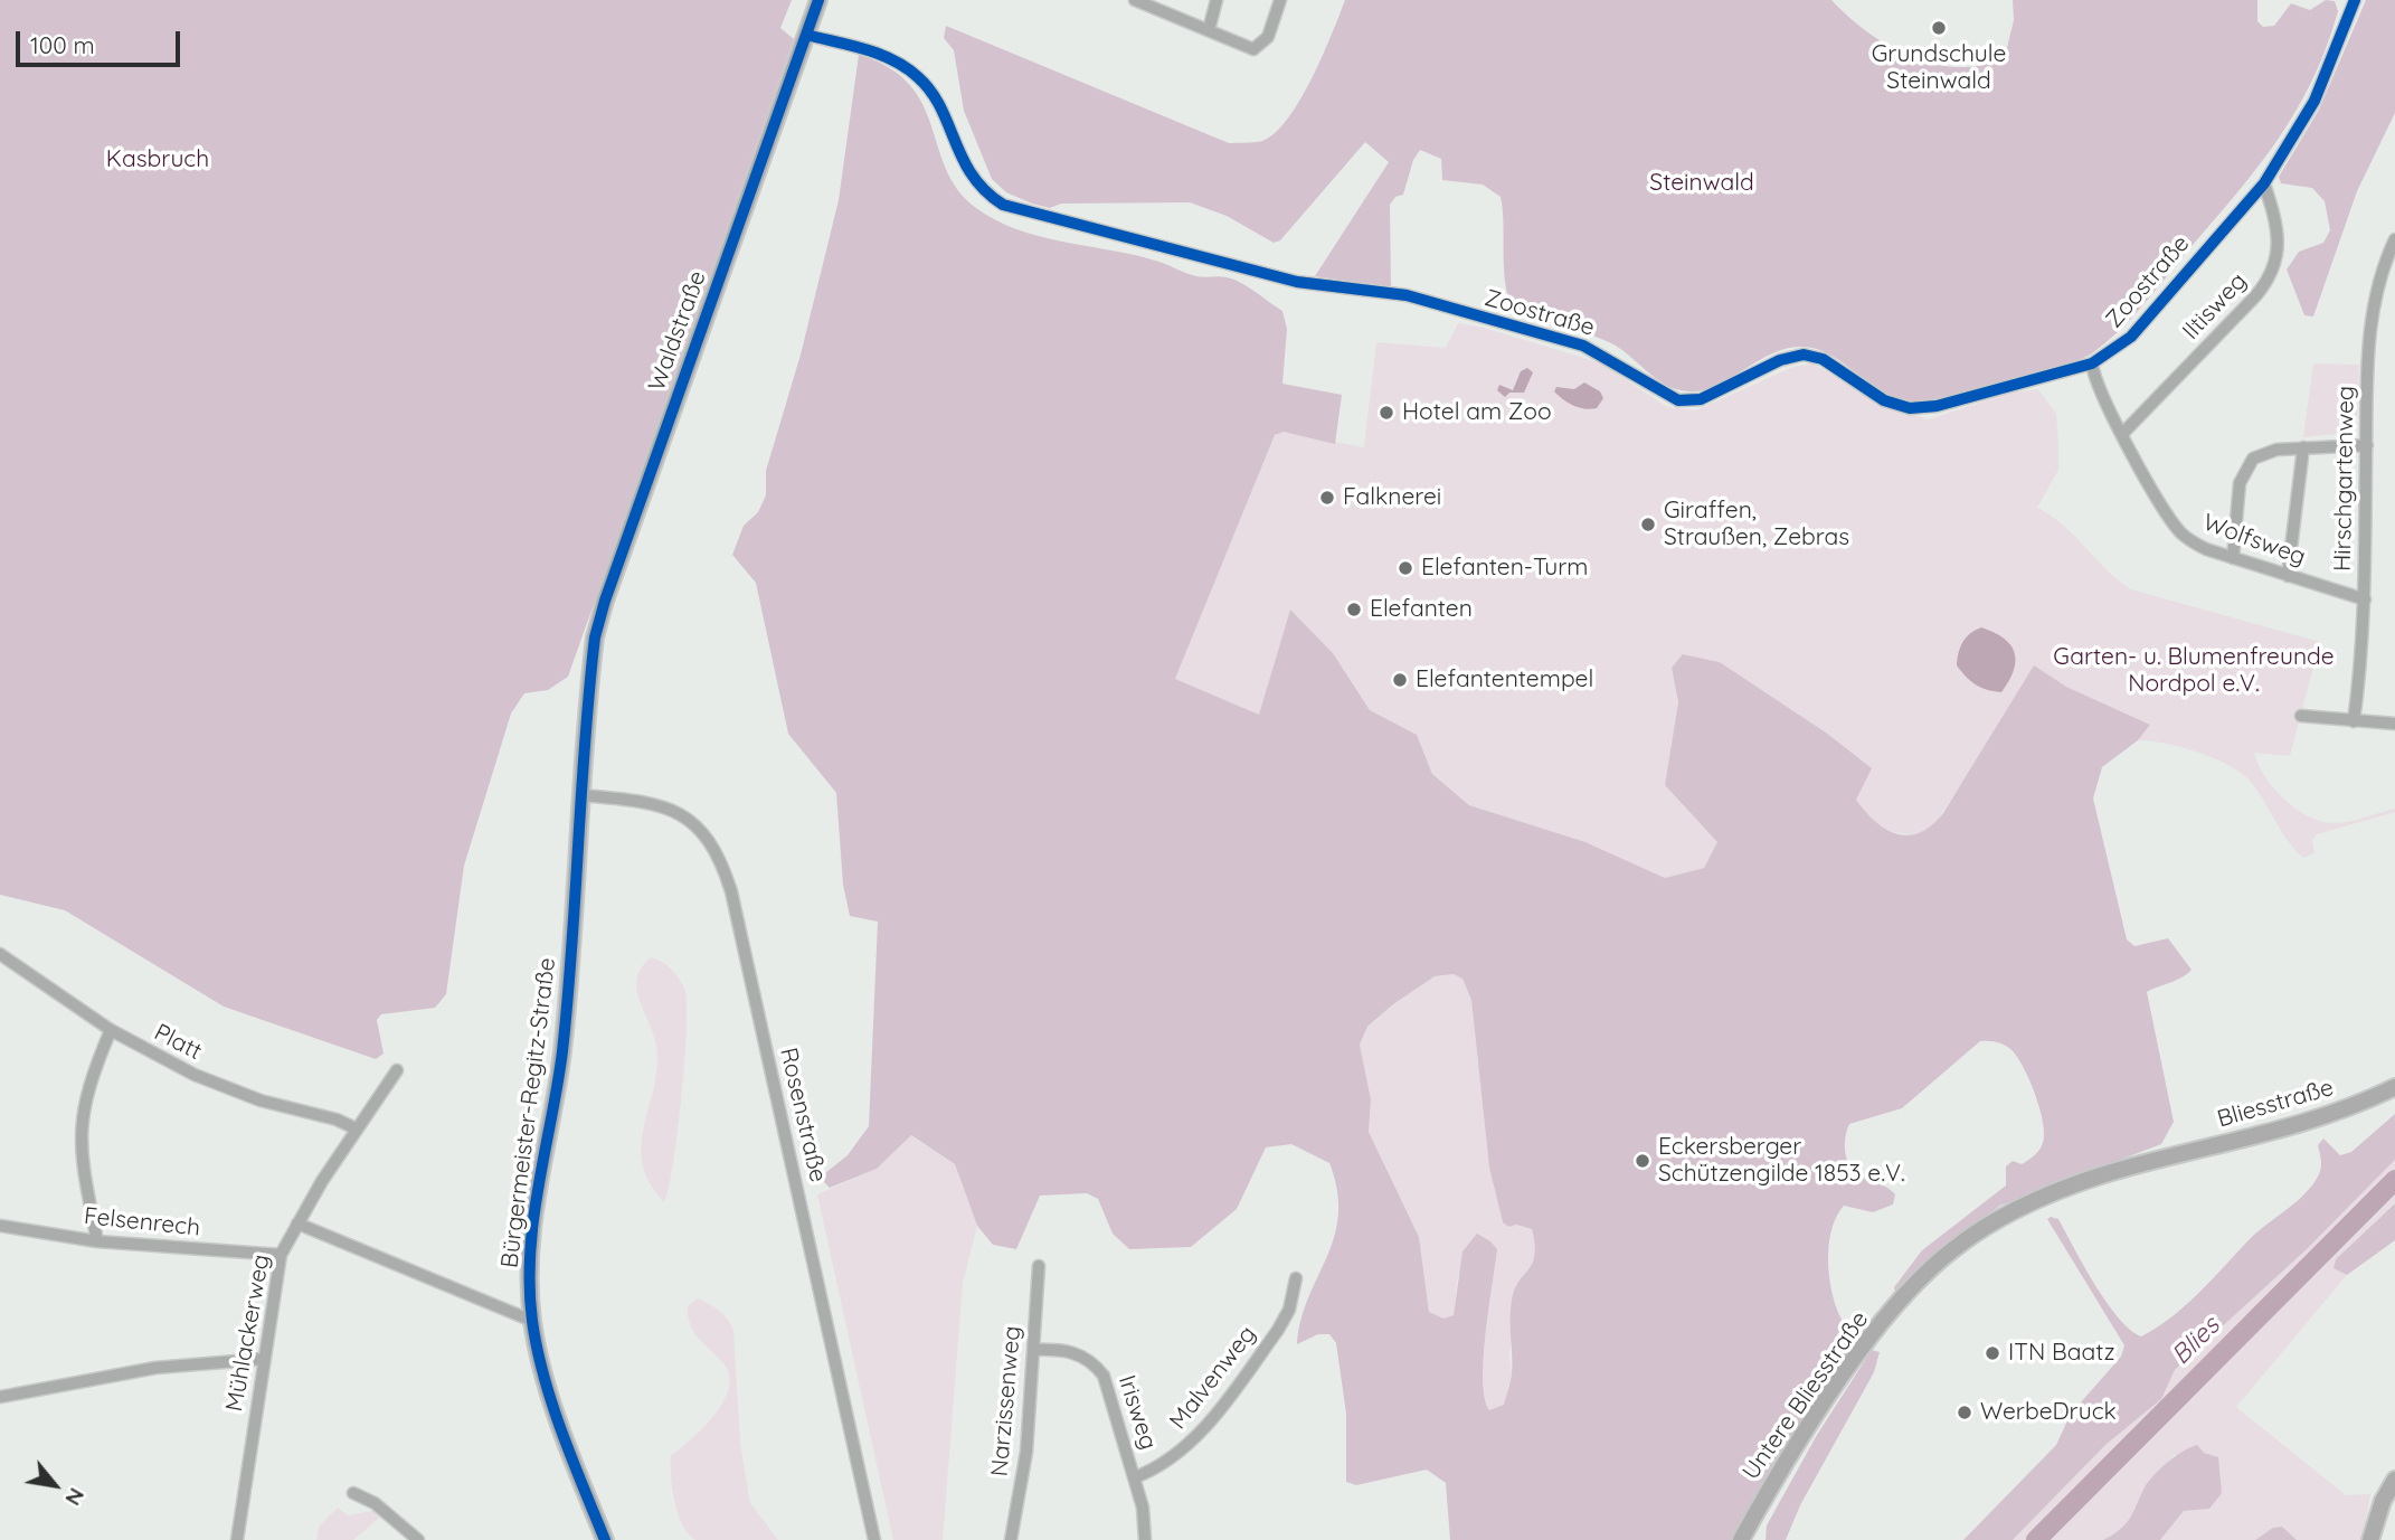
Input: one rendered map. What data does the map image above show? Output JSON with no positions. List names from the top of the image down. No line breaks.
{"streets":{"street":["Zoostraße","Iltisweg","Waldstraße","Hirschgartenweg","Wolfsweg","Platt","Bliesstraße","Bürgermeister-Regitz-Straße","Rosenstraße","Felsenrech","Mühlackerweg","Malvenweg","Untere Bliesstraße","Narzissenweg","Irisweg"]},"crossings":[["Zoostraße","Iltisweg"],["Zoostraße","Waldstraße"],["Zoostraße","Wolfsweg"],["Iltisweg","Wolfsweg"],["Waldstraße","Bürgermeister-Regitz-Straße"],["Hirschgartenweg","Wolfsweg"],["Platt","Mühlackerweg"],["Bliesstraße","Untere Bliesstraße"],["Bürgermeister-Regitz-Straße","Rosenstraße"],["Felsenrech","Mühlackerweg"],["Malvenweg","Irisweg"],["Narzissenweg","Irisweg"]],"water":["Blies"],"parks":["Kasbruch","Steinwald","Garten- u. Blumenfreunde Nordpol e.V."],"places":["Grundschule Steinwald","Hotel am Zoo","Falknerei","Giraffen, Straußen, Zebras","Elefanten-Turm","Elefanten","Elefantentempel","Eckersberger Schützengilde 1853 e.V.","ITN Baatz","WerbeDruck"],"scale_bar":"100 m","north":"bottom right"}
